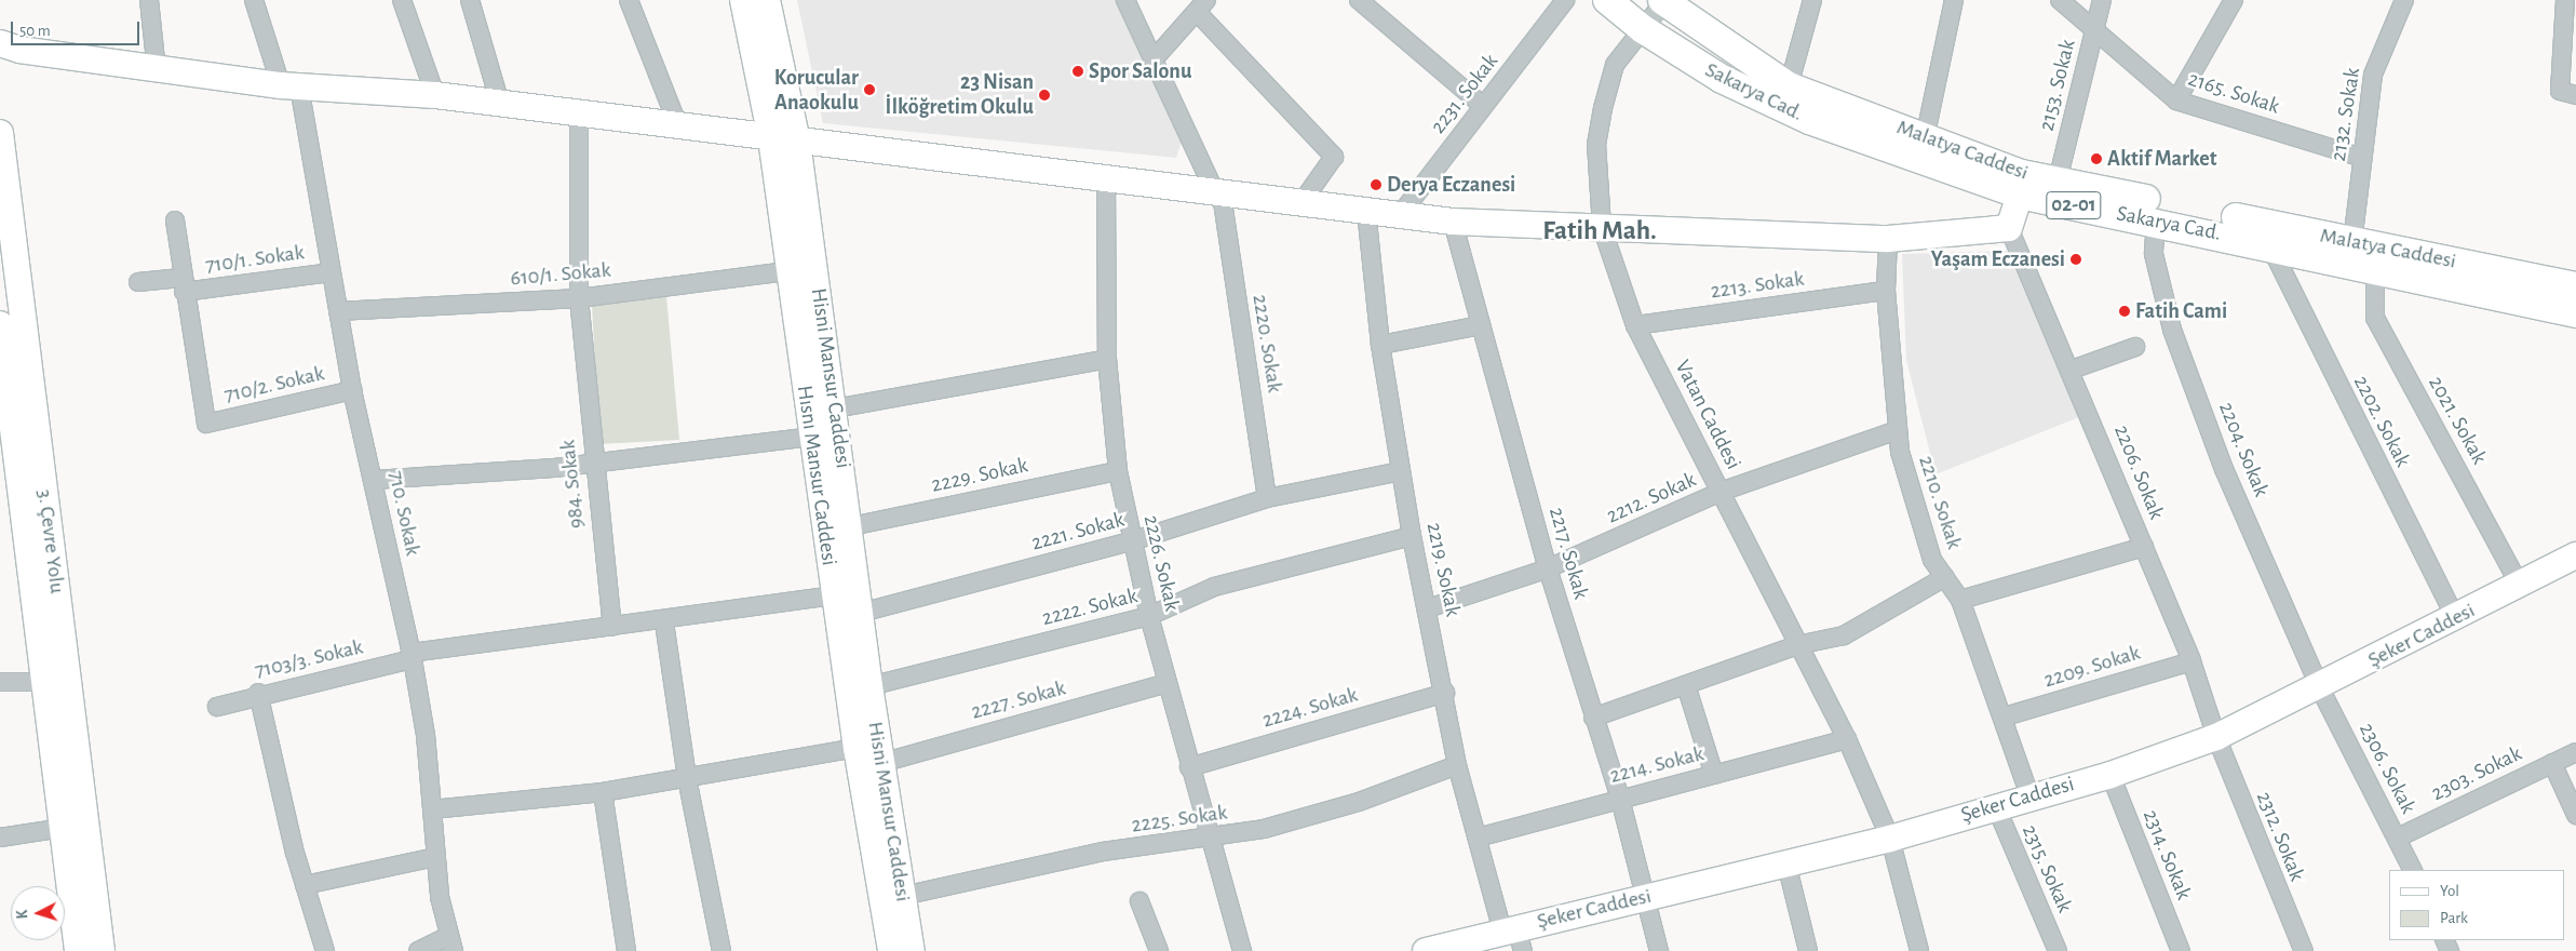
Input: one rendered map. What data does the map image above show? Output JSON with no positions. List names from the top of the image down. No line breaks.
{"streets":{"main road":["Sakarya Cad.","Malatya Caddesi","02-01","Hisni Mansur Caddesi","Hısnı Mansur Caddesi","3. Çevre Yolu","Şeker Caddesi"],"street":["2153. Sokak","2165. Sokak","2231. Sokak","2132. Sokak","710/1. Sokak","610/1. Sokak","2213. Sokak","2220. Sokak","710/2. Sokak","Vatan Caddesi","2021. Sokak","2202. Sokak","2204. Sokak","2206. Sokak","2229. Sokak","984. Sokak","2212. Sokak","2210. Sokak","710. Sokak","2221. Sokak","2217. Sokak","2226. Sokak","2219. Sokak","2222. Sokak","7103/3. Sokak","2209. Sokak","2227. Sokak","2224. Sokak","2214. Sokak","2306. Sokak","2303. Sokak","2225. Sokak","2312. Sokak","2314. Sokak","2315. Sokak"]},"crossings":[["2153. Sokak","2165. Sokak"],["2153. Sokak","Malatya Caddesi"],["Sakarya Cad.","Vatan Caddesi"],["Sakarya Cad.","2021. Sokak"],["Sakarya Cad.","2202. Sokak"],["Sakarya Cad.","2204. Sokak"],["2165. Sokak","2132. Sokak"],["2132. Sokak","Malatya Caddesi"],["Malatya Caddesi","Vatan Caddesi"],["710/1. Sokak","710/2. Sokak"],["710/1. Sokak","710. Sokak"],["610/1. Sokak","Hısnı Mansur Caddesi"],["610/1. Sokak","984. Sokak"],["610/1. Sokak","710. Sokak"],["2213. Sokak","Vatan Caddesi"],["2213. Sokak","2210. Sokak"],["2220. Sokak","2221. Sokak"],["Hisni Mansur Caddesi","2229. Sokak"],["Hisni Mansur Caddesi","2221. Sokak"],["Hisni Mansur Caddesi","2222. Sokak"],["Hisni Mansur Caddesi","2227. Sokak"],["Hisni Mansur Caddesi","2225. Sokak"],["710/2. Sokak","710. Sokak"],["Vatan Caddesi","2212. Sokak"],["Vatan Caddesi","Şeker Caddesi"],["Vatan Caddesi","2214. Sokak"],["2021. Sokak","Şeker Caddesi"],["2202. Sokak","Şeker Caddesi"],["2204. Sokak","Şeker Caddesi"],["2204. Sokak","2306. Sokak"],["2206. Sokak","Şeker Caddesi"],["2206. Sokak","2209. Sokak"],["2206. Sokak","2312. Sokak"],["2229. Sokak","2226. Sokak"],["984. Sokak","7103/3. Sokak"],["2212. Sokak","2210. Sokak"],["2212. Sokak","2217. Sokak"],["2212. Sokak","2219. Sokak"],["2210. Sokak","Şeker Caddesi"],["2210. Sokak","2209. Sokak"],["710. Sokak","7103/3. Sokak"],["2221. Sokak","2226. Sokak"],["2221. Sokak","2219. Sokak"],["2217. Sokak","Şeker Caddesi"],["2217. Sokak","2214. Sokak"],["2226. Sokak","2222. Sokak"],["2226. Sokak","2227. Sokak"],["2226. Sokak","2224. Sokak"],["2226. Sokak","2225. Sokak"],["2219. Sokak","2222. Sokak"],["2219. Sokak","Şeker Caddesi"],["2219. Sokak","2224. Sokak"],["2219. Sokak","2214. Sokak"],["2219. Sokak","2225. Sokak"],["Şeker Caddesi","2306. Sokak"],["Şeker Caddesi","2312. Sokak"],["Şeker Caddesi","2314. Sokak"],["Şeker Caddesi","2315. Sokak"],["2306. Sokak","2303. Sokak"]],"districts":["Fatih Mah."],"places":["Spor Salonu","Korucular Anaokulu","23 Nisan İlköğretim Okulu","Aktif Market","Derya Eczanesi","Yaşam Eczanesi","Fatih Cami"],"legend":["Yol","Park"],"scale_bar":"50 m","north":"left"}
